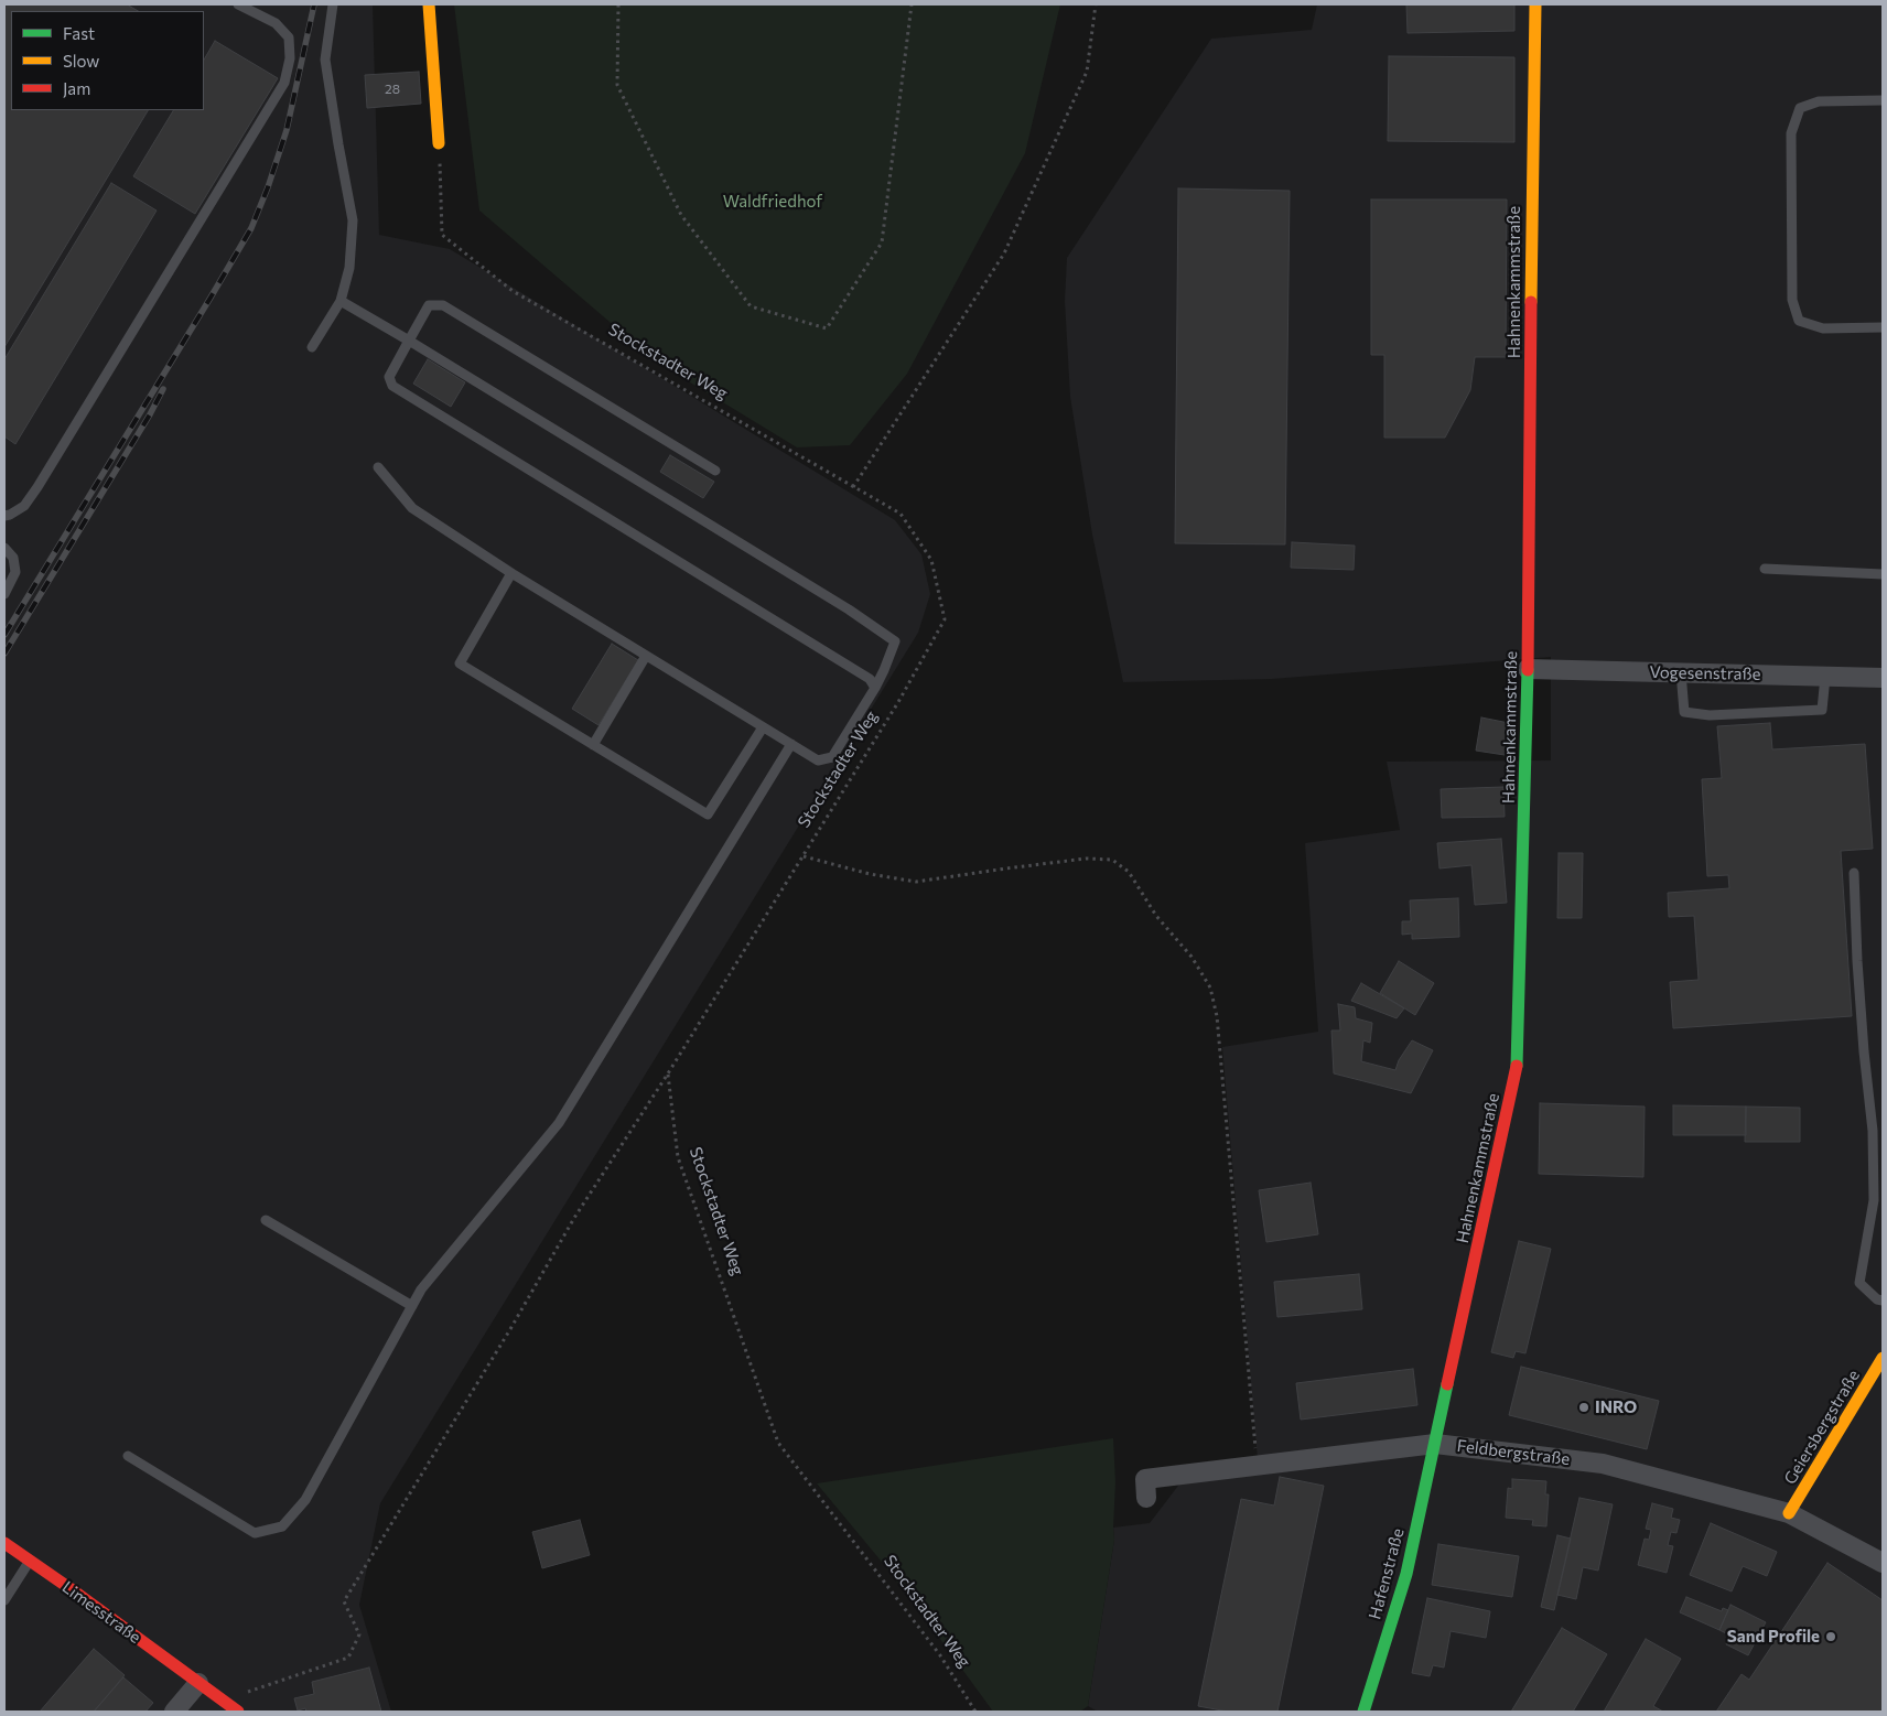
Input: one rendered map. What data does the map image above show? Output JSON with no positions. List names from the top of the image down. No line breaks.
{"streets":{"street":["Hahnenkammstraße","Vogesenstraße","Geiersbergstraße","Feldbergstraße","Hafenstraße","Limesstraße"],"path":["Stockstadter Weg"]},"crossings":[["Hahnenkammstraße","Vogesenstraße"],["Hahnenkammstraße","Feldbergstraße"],["Hahnenkammstraße","Hafenstraße"],["Geiersbergstraße","Feldbergstraße"],["Feldbergstraße","Hafenstraße"]],"parks":["Waldfriedhof"],"places":["INRO","Sand Profile"],"house_numbers":["28"],"legend":["Fast","Slow","Jam"]}
